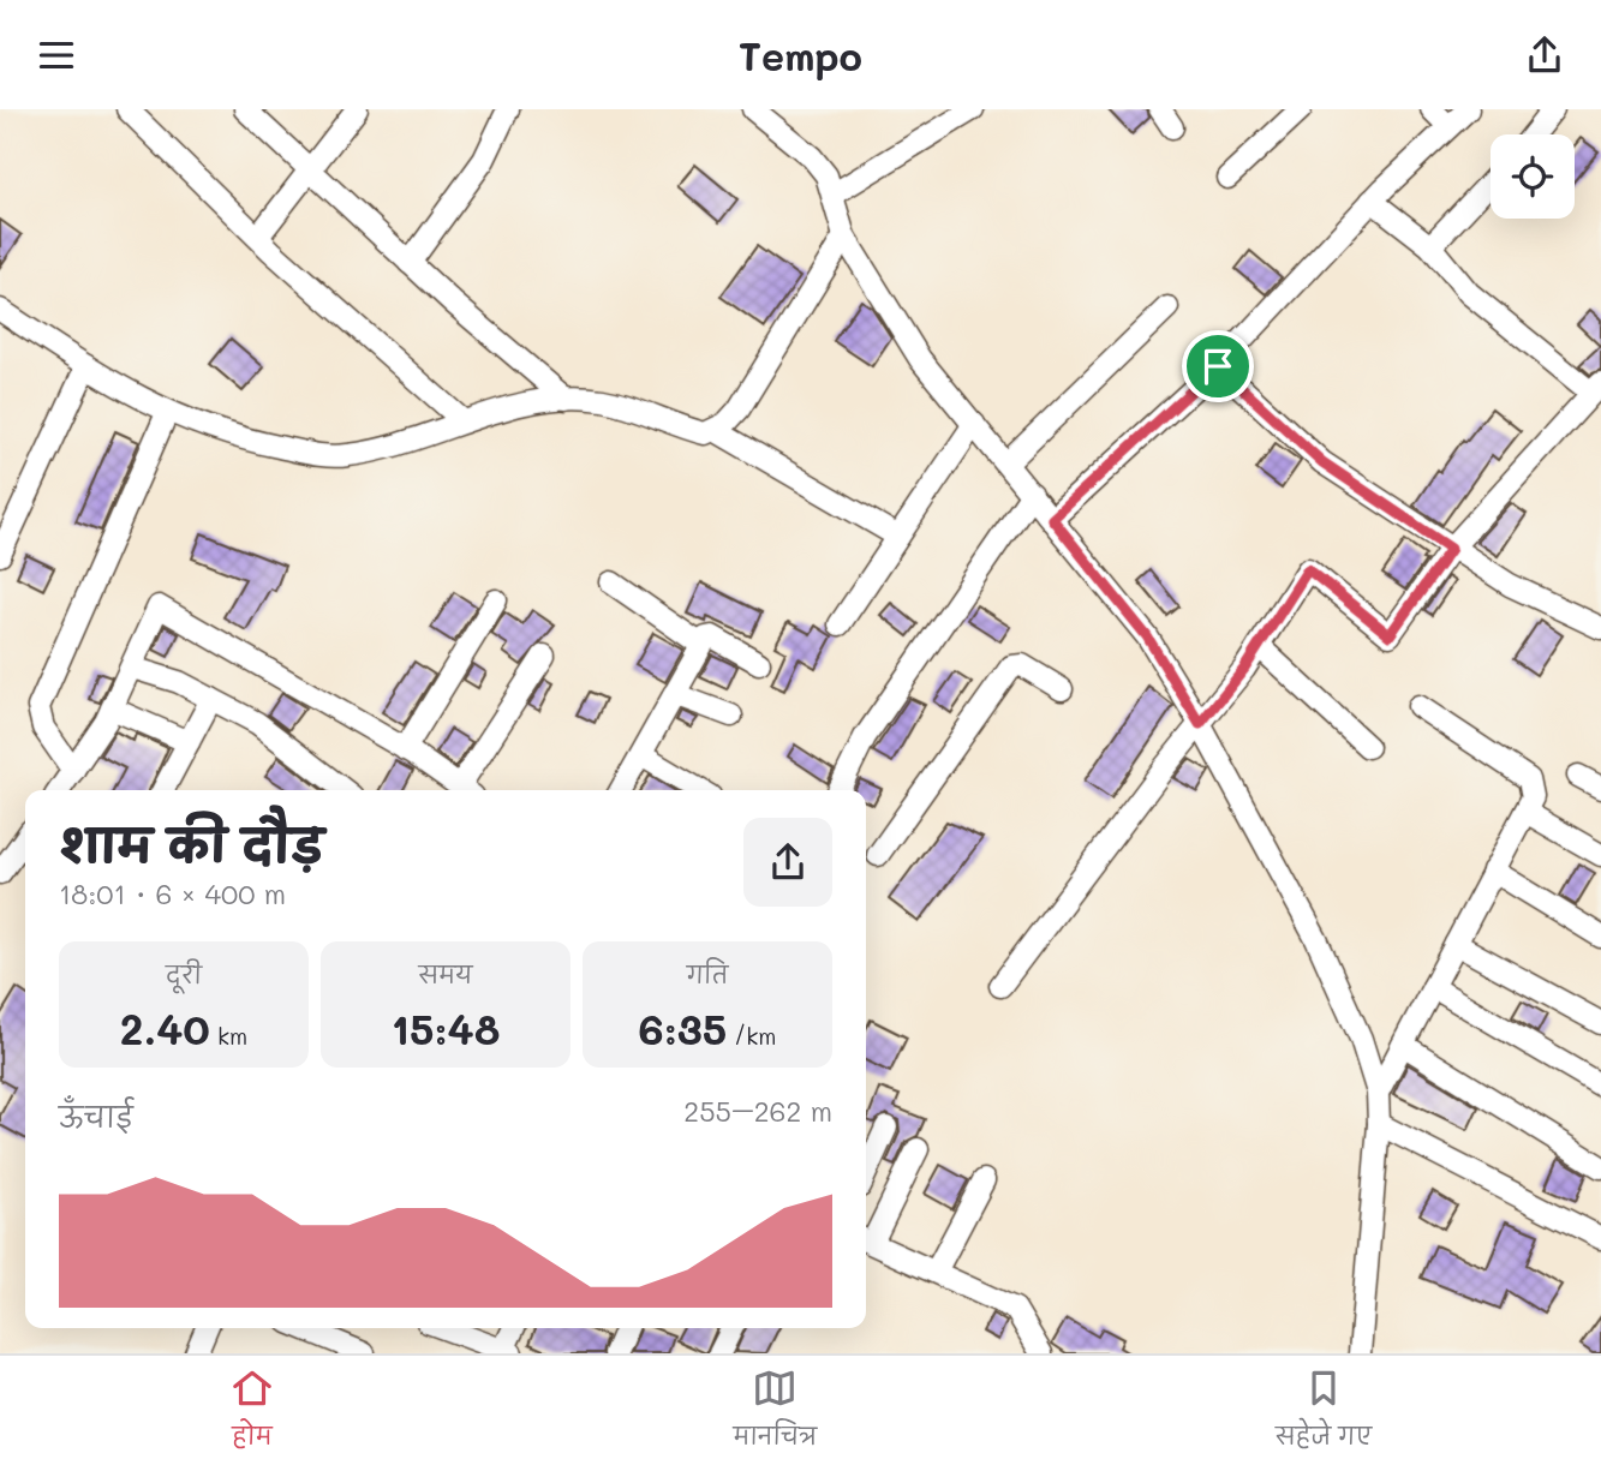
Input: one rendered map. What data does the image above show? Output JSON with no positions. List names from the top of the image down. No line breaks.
{"page":{"header":"Tempo","heading":["शाम की दौड़","18:01 · 6 × 400 m"],"stats":[["दूरी","2.40 km"],["समय","15:48"],["गति","6:35 /km"]],"chart":["ऊँचाई","255–262 m"],"tabs":["होम","मानचित्र","सहेजे गए"]}}
